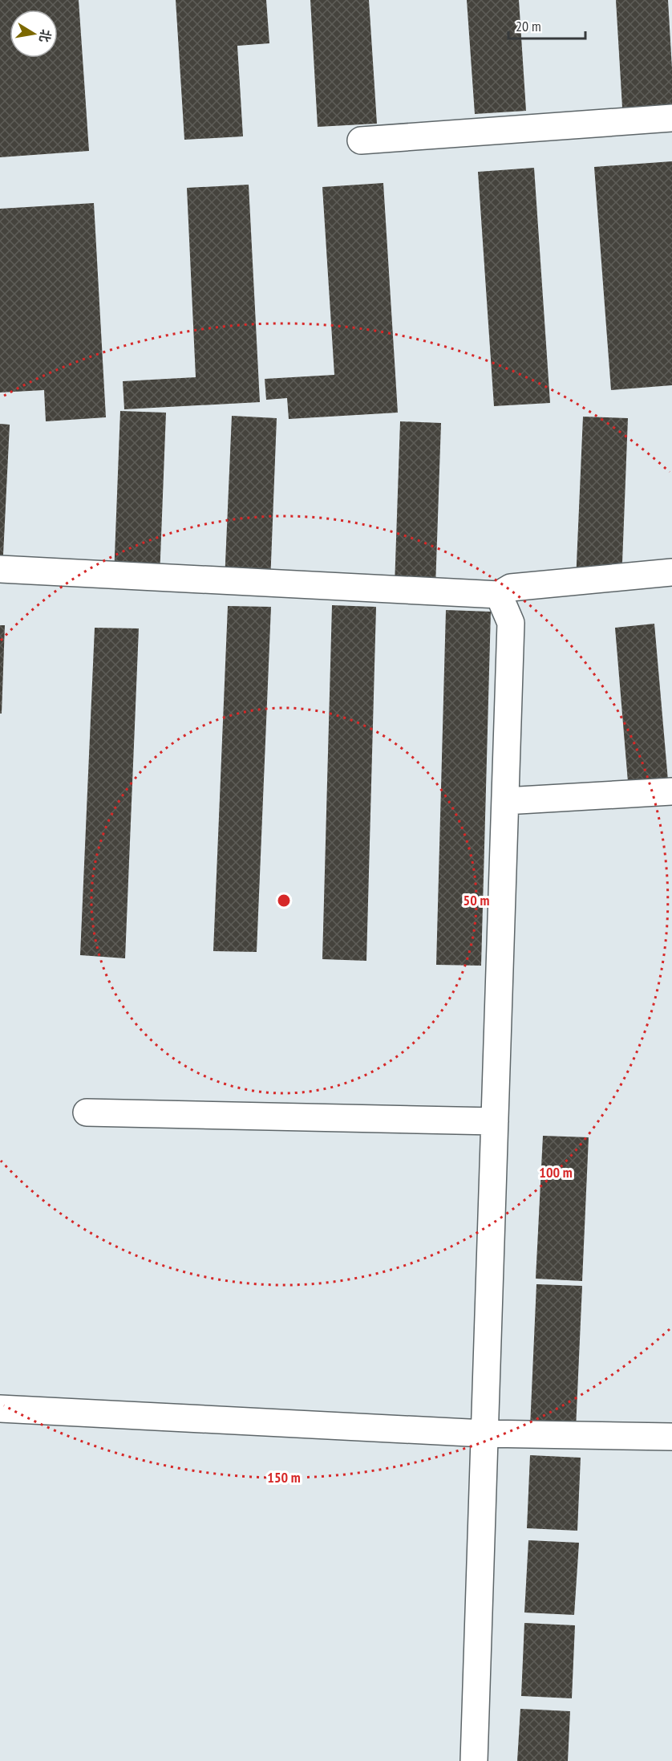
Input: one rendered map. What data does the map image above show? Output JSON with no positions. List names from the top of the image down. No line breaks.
{"scale_bar":"20 m","north":"right","rings":["50 m","100 m","150 m"]}
